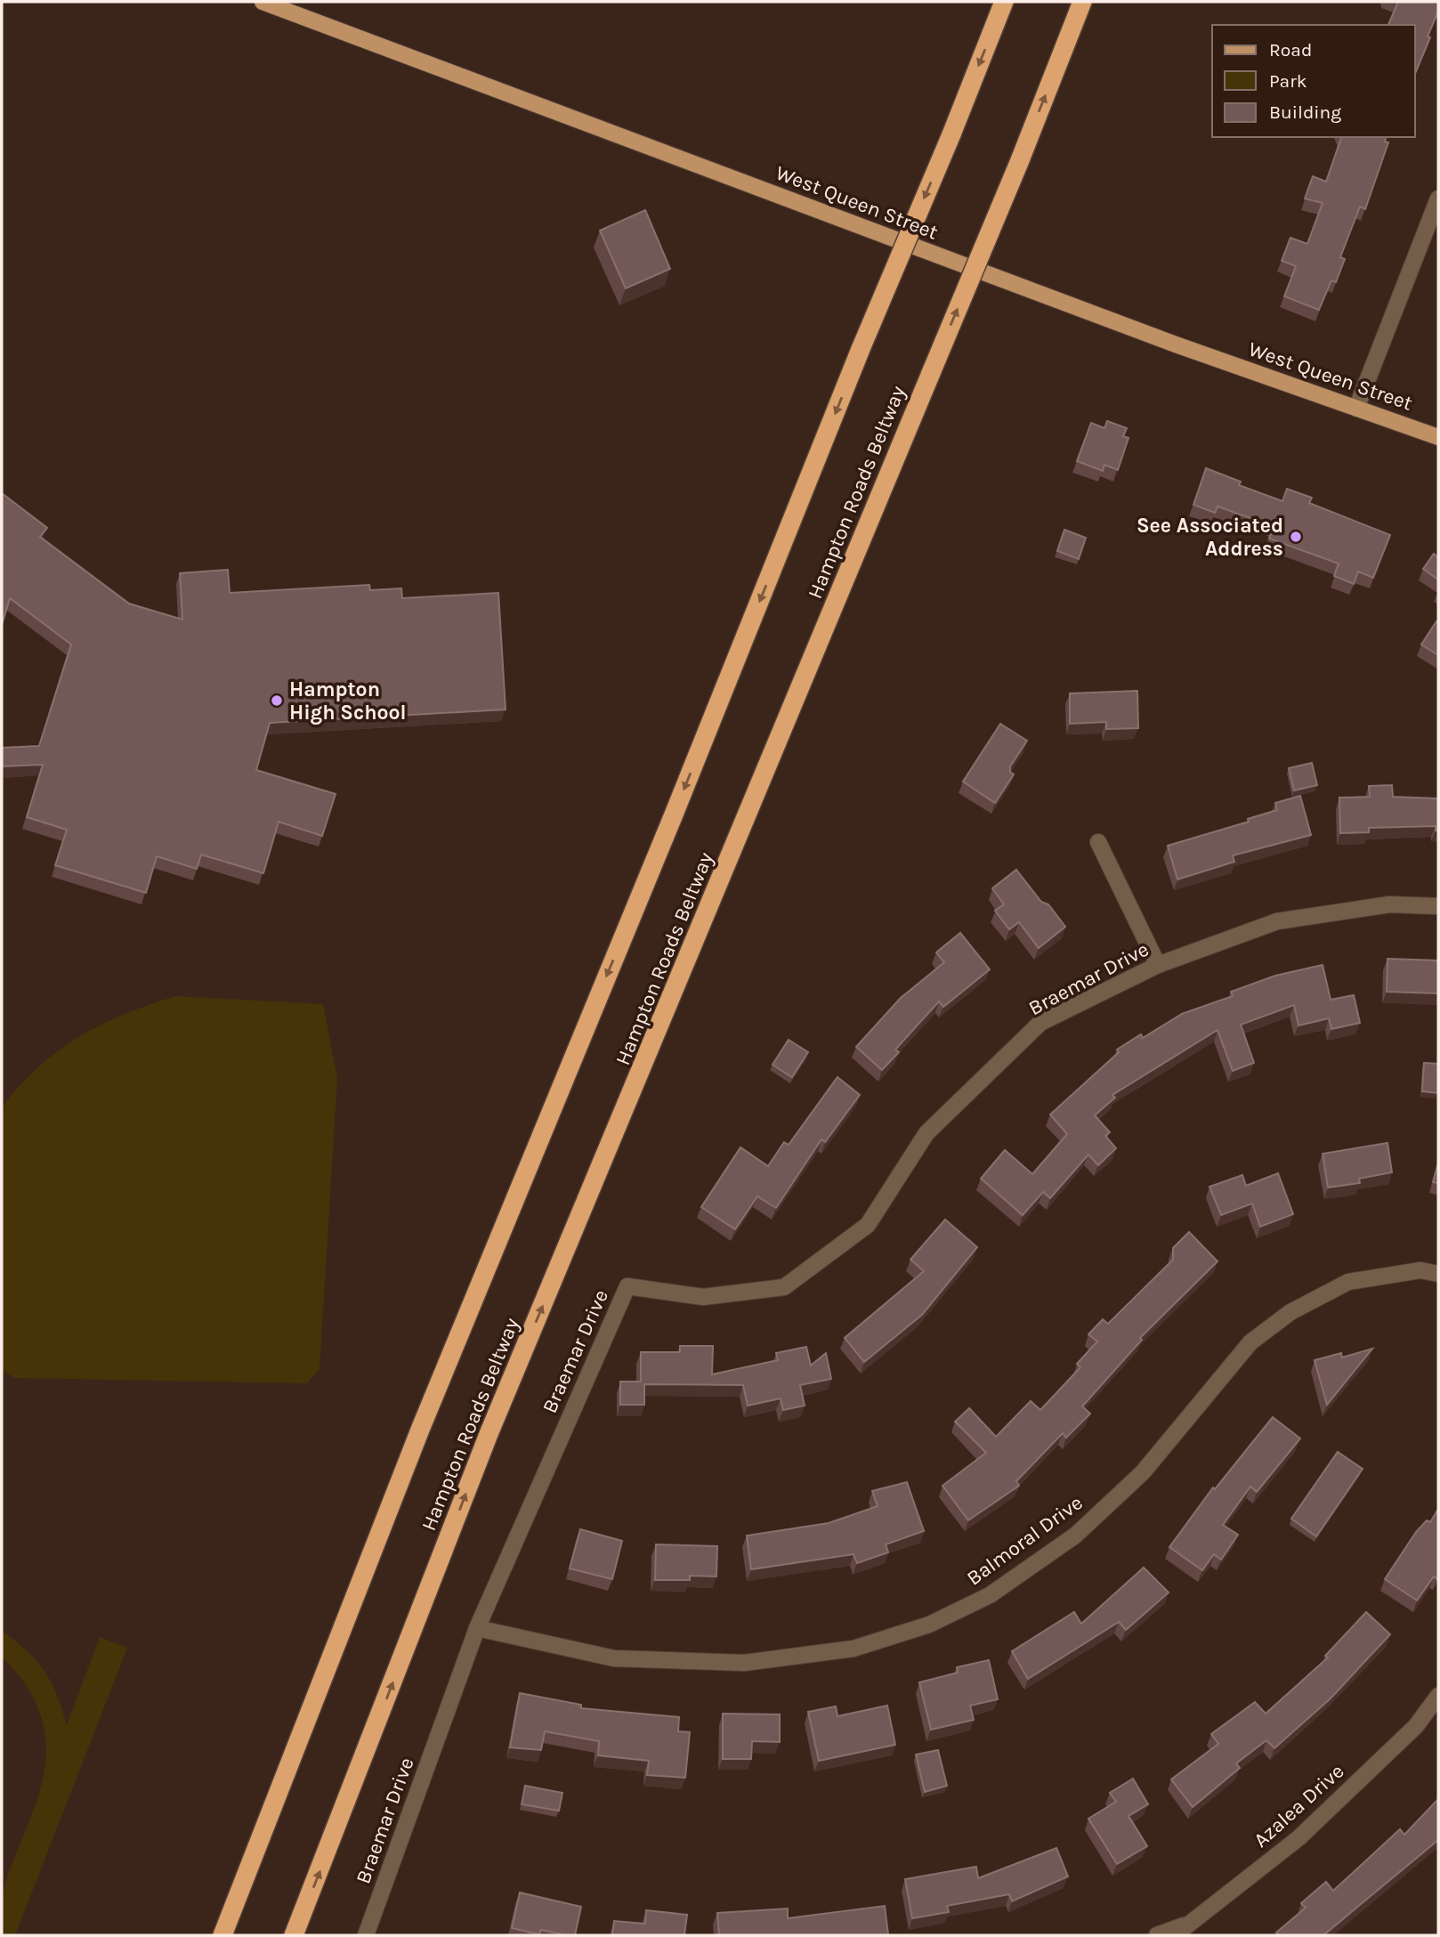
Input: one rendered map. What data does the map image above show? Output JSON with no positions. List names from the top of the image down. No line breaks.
{"streets":{"highway":["Hampton Roads Beltway"],"main road":["West Queen Street"],"street":["Braemar Drive","Balmoral Drive","Azalea Drive"]},"crossings":[["Braemar Drive","Balmoral Drive"]],"places":["See Associated Address","Hampton High School"],"legend":["Road","Park","Building"]}
